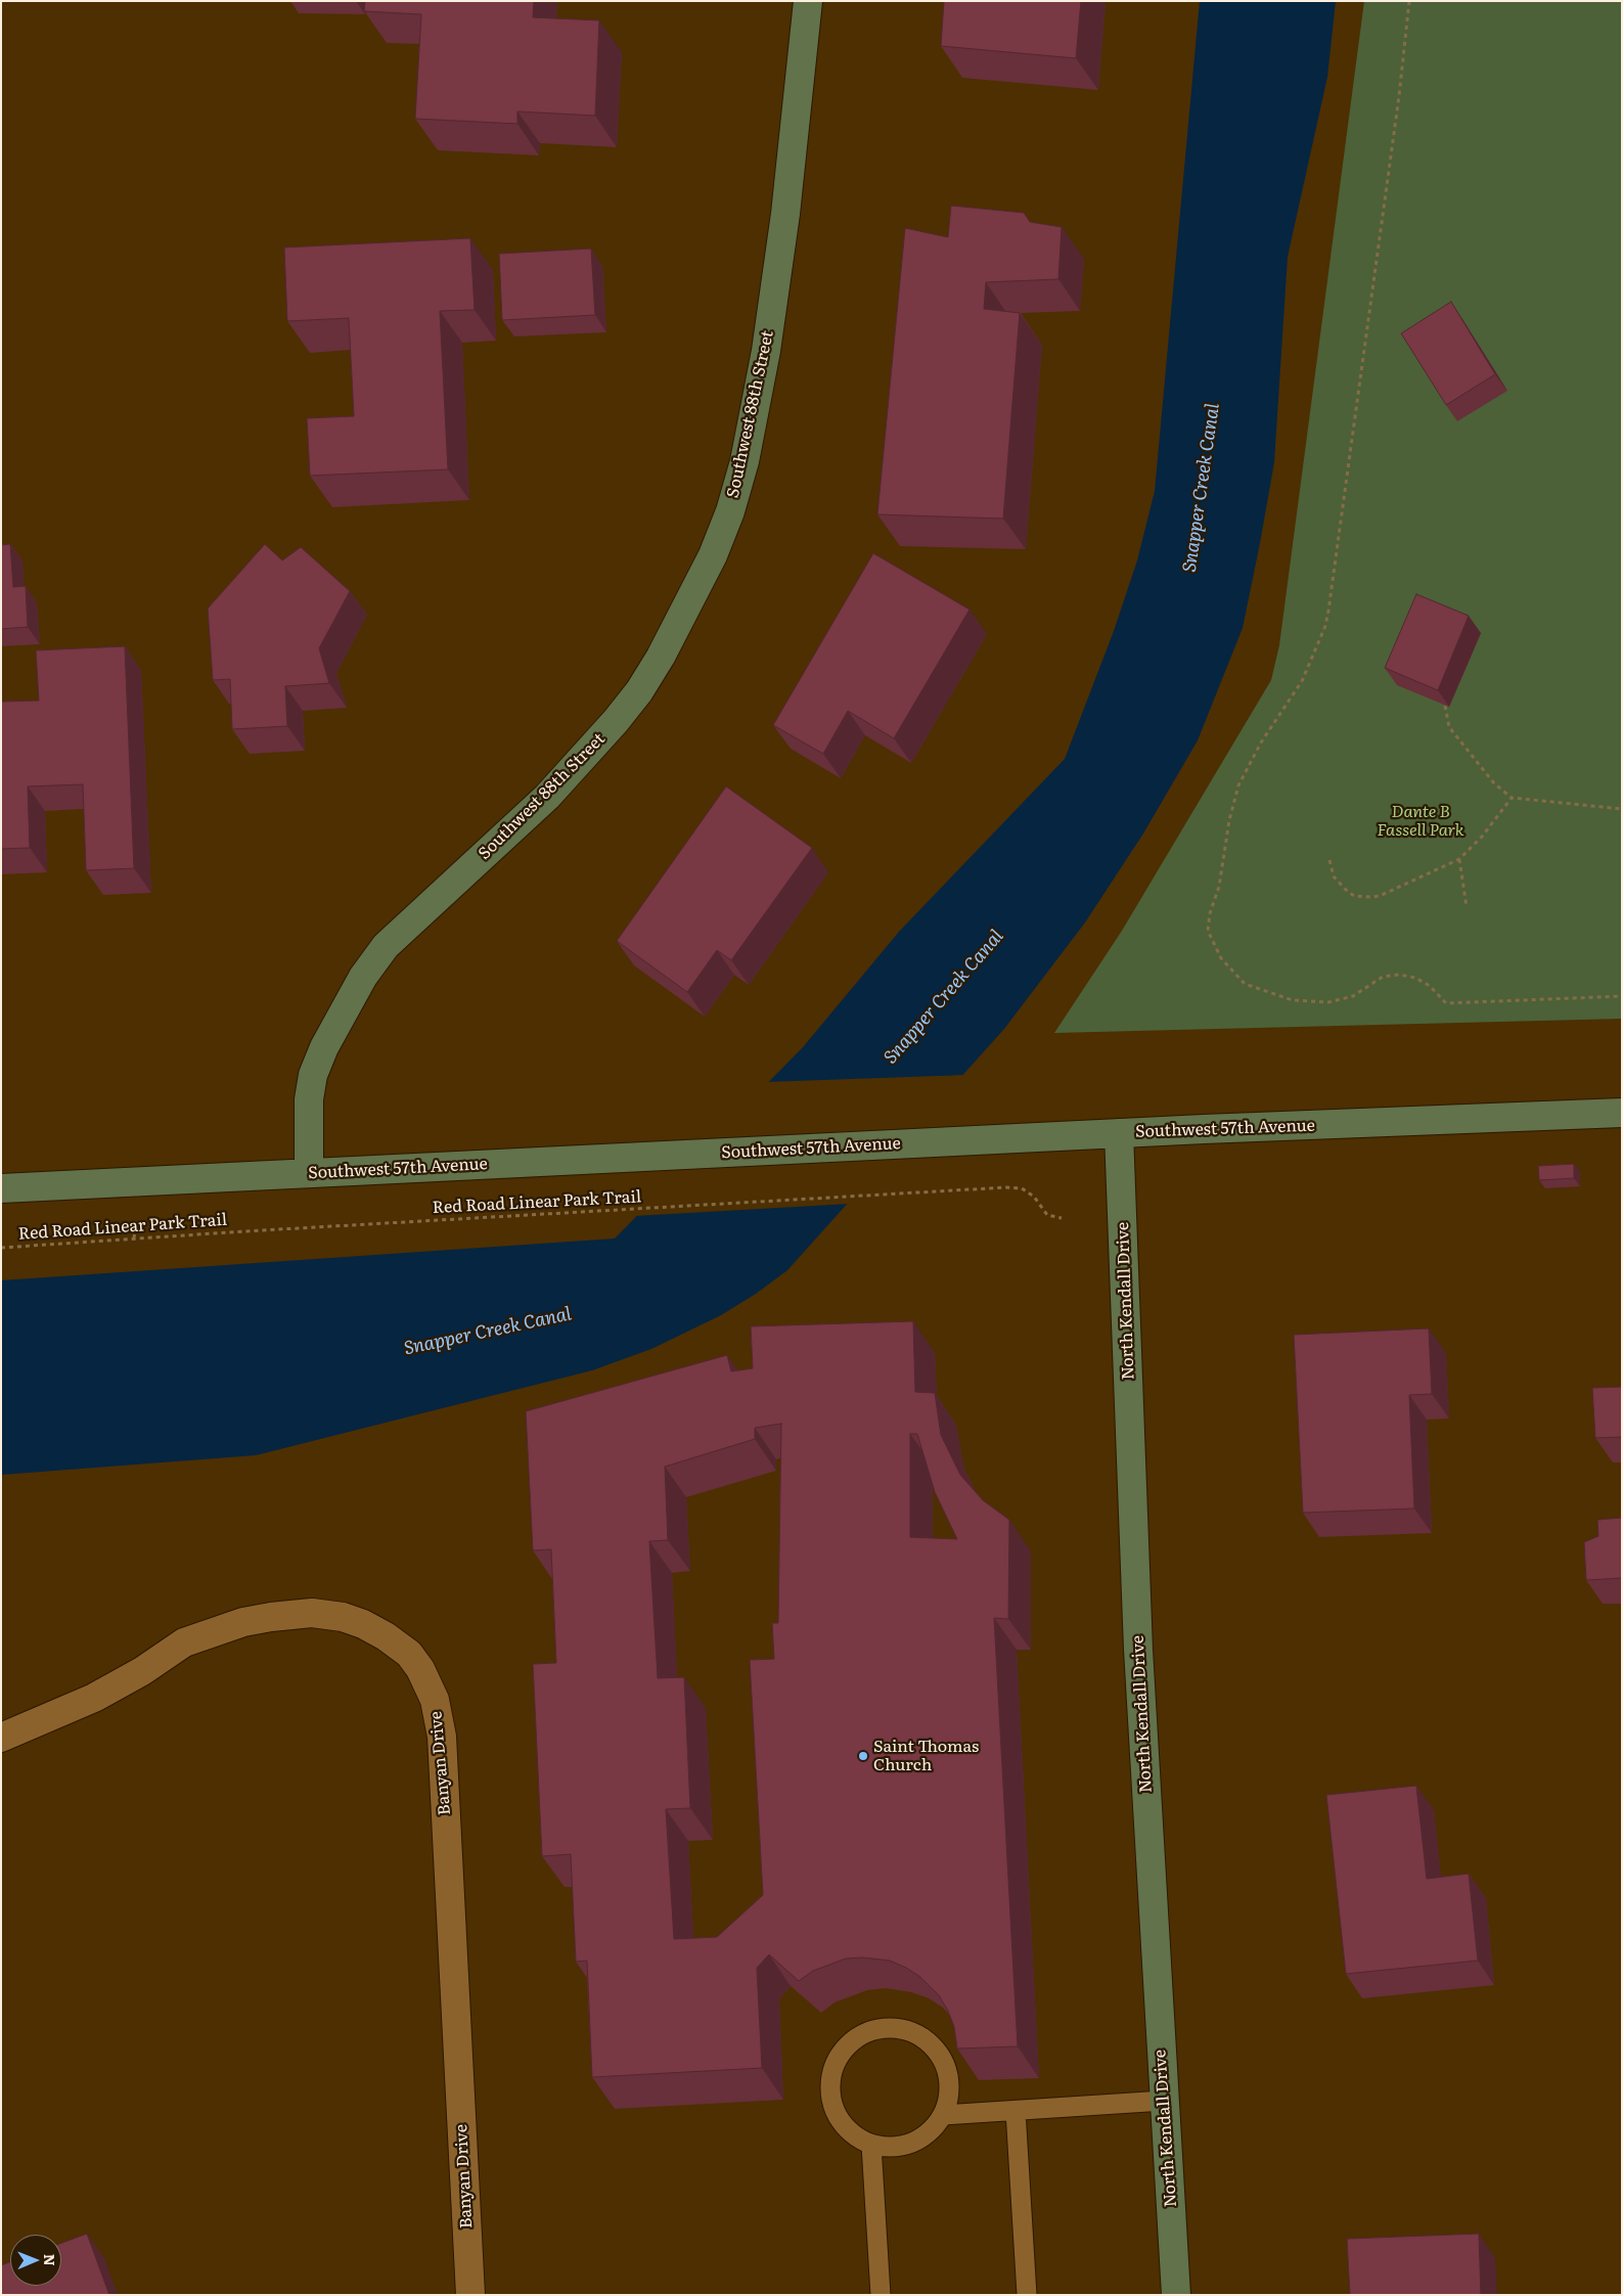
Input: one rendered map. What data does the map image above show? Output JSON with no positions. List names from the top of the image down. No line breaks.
{"streets":{"street":["Southwest 88th Street","Southwest 57th Avenue","North Kendall Drive","Banyan Drive"],"path":["Red Road Linear Park Trail"]},"crossings":[["Southwest 88th Street","Southwest 57th Avenue"],["Southwest 57th Avenue","North Kendall Drive"]],"water":["Snapper Creek Canal"],"parks":["Dante B Fassell Park"],"places":["Saint Thomas Church"],"north":"right"}
